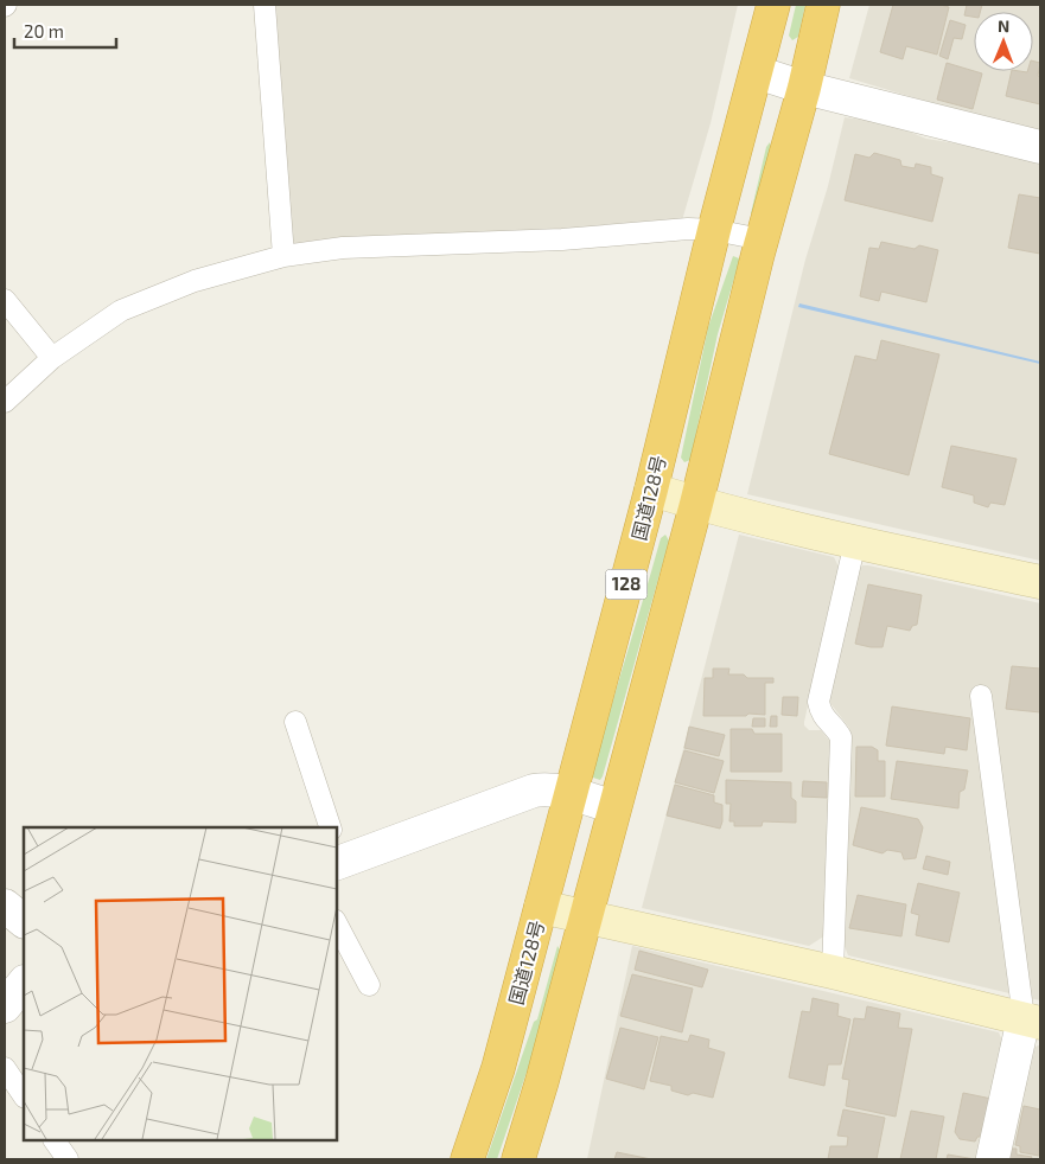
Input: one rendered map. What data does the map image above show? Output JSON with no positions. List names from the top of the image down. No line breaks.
{"streets":{"highway":["国道128号","128"]},"scale_bar":"20 m","north":"top"}
